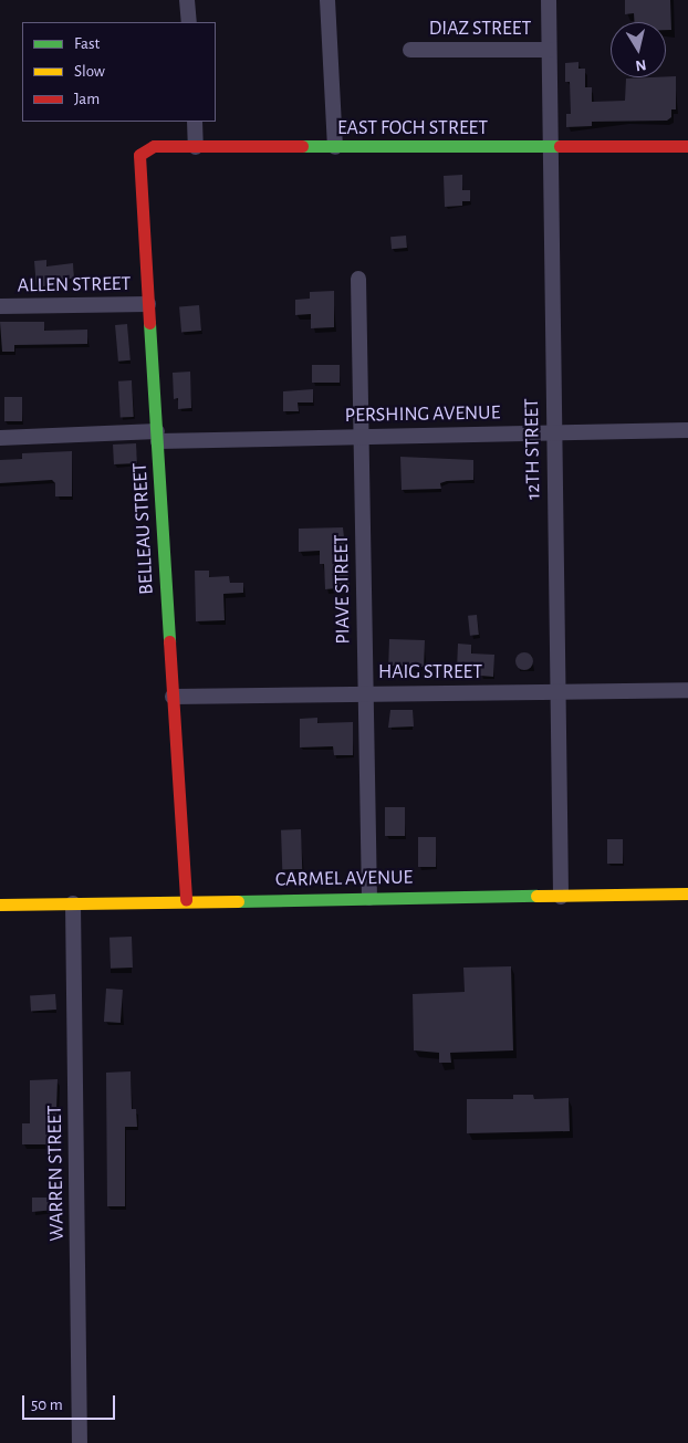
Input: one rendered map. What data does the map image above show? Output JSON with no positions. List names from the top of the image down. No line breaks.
{"streets":{"street":["DIAZ STREET","EAST FOCH STREET","ALLEN STREET","PERSHING AVENUE","12TH STREET","BELLEAU STREET","PIAVE STREET","HAIG STREET","CARMEL AVENUE","WARREN STREET"]},"crossings":[["DIAZ STREET","12TH STREET"],["EAST FOCH STREET","12TH STREET"],["EAST FOCH STREET","BELLEAU STREET"],["ALLEN STREET","BELLEAU STREET"],["PERSHING AVENUE","12TH STREET"],["PERSHING AVENUE","BELLEAU STREET"],["PERSHING AVENUE","PIAVE STREET"],["12TH STREET","HAIG STREET"],["12TH STREET","CARMEL AVENUE"],["BELLEAU STREET","HAIG STREET"],["BELLEAU STREET","CARMEL AVENUE"],["PIAVE STREET","HAIG STREET"],["PIAVE STREET","CARMEL AVENUE"],["CARMEL AVENUE","WARREN STREET"]],"legend":["Fast","Slow","Jam"],"scale_bar":"50 m","north":"bottom"}
